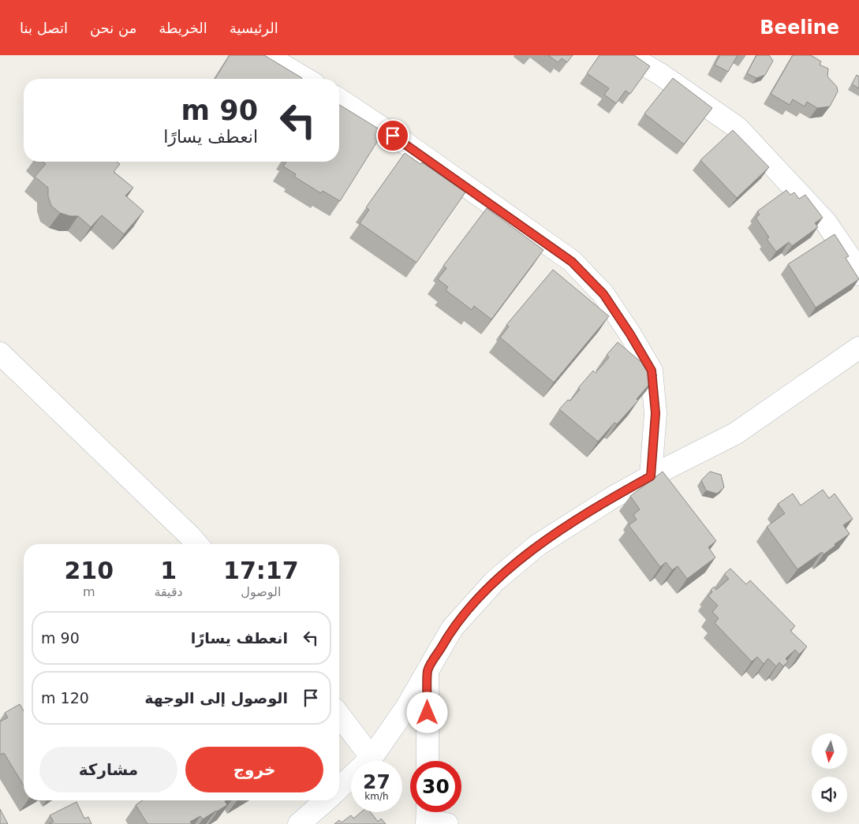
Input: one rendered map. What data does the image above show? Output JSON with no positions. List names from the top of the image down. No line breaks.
{"north":"bottom","page":{"header":"Beeline","nav":["الرئيسية","الخريطة","من نحن","اتصل بنا"],"turn":["90 m","انعطف يسارًا"],"eta":["17:17","الوصول","1","دقيقة","210","m"],"list":[{"name":"انعطف يسارًا","value":"90 m"},{"name":"الوصول إلى الوجهة","value":"120 m"}],"buttons":["خروج","مشاركة"],"speed":"27 km/h","limit":"30"}}
